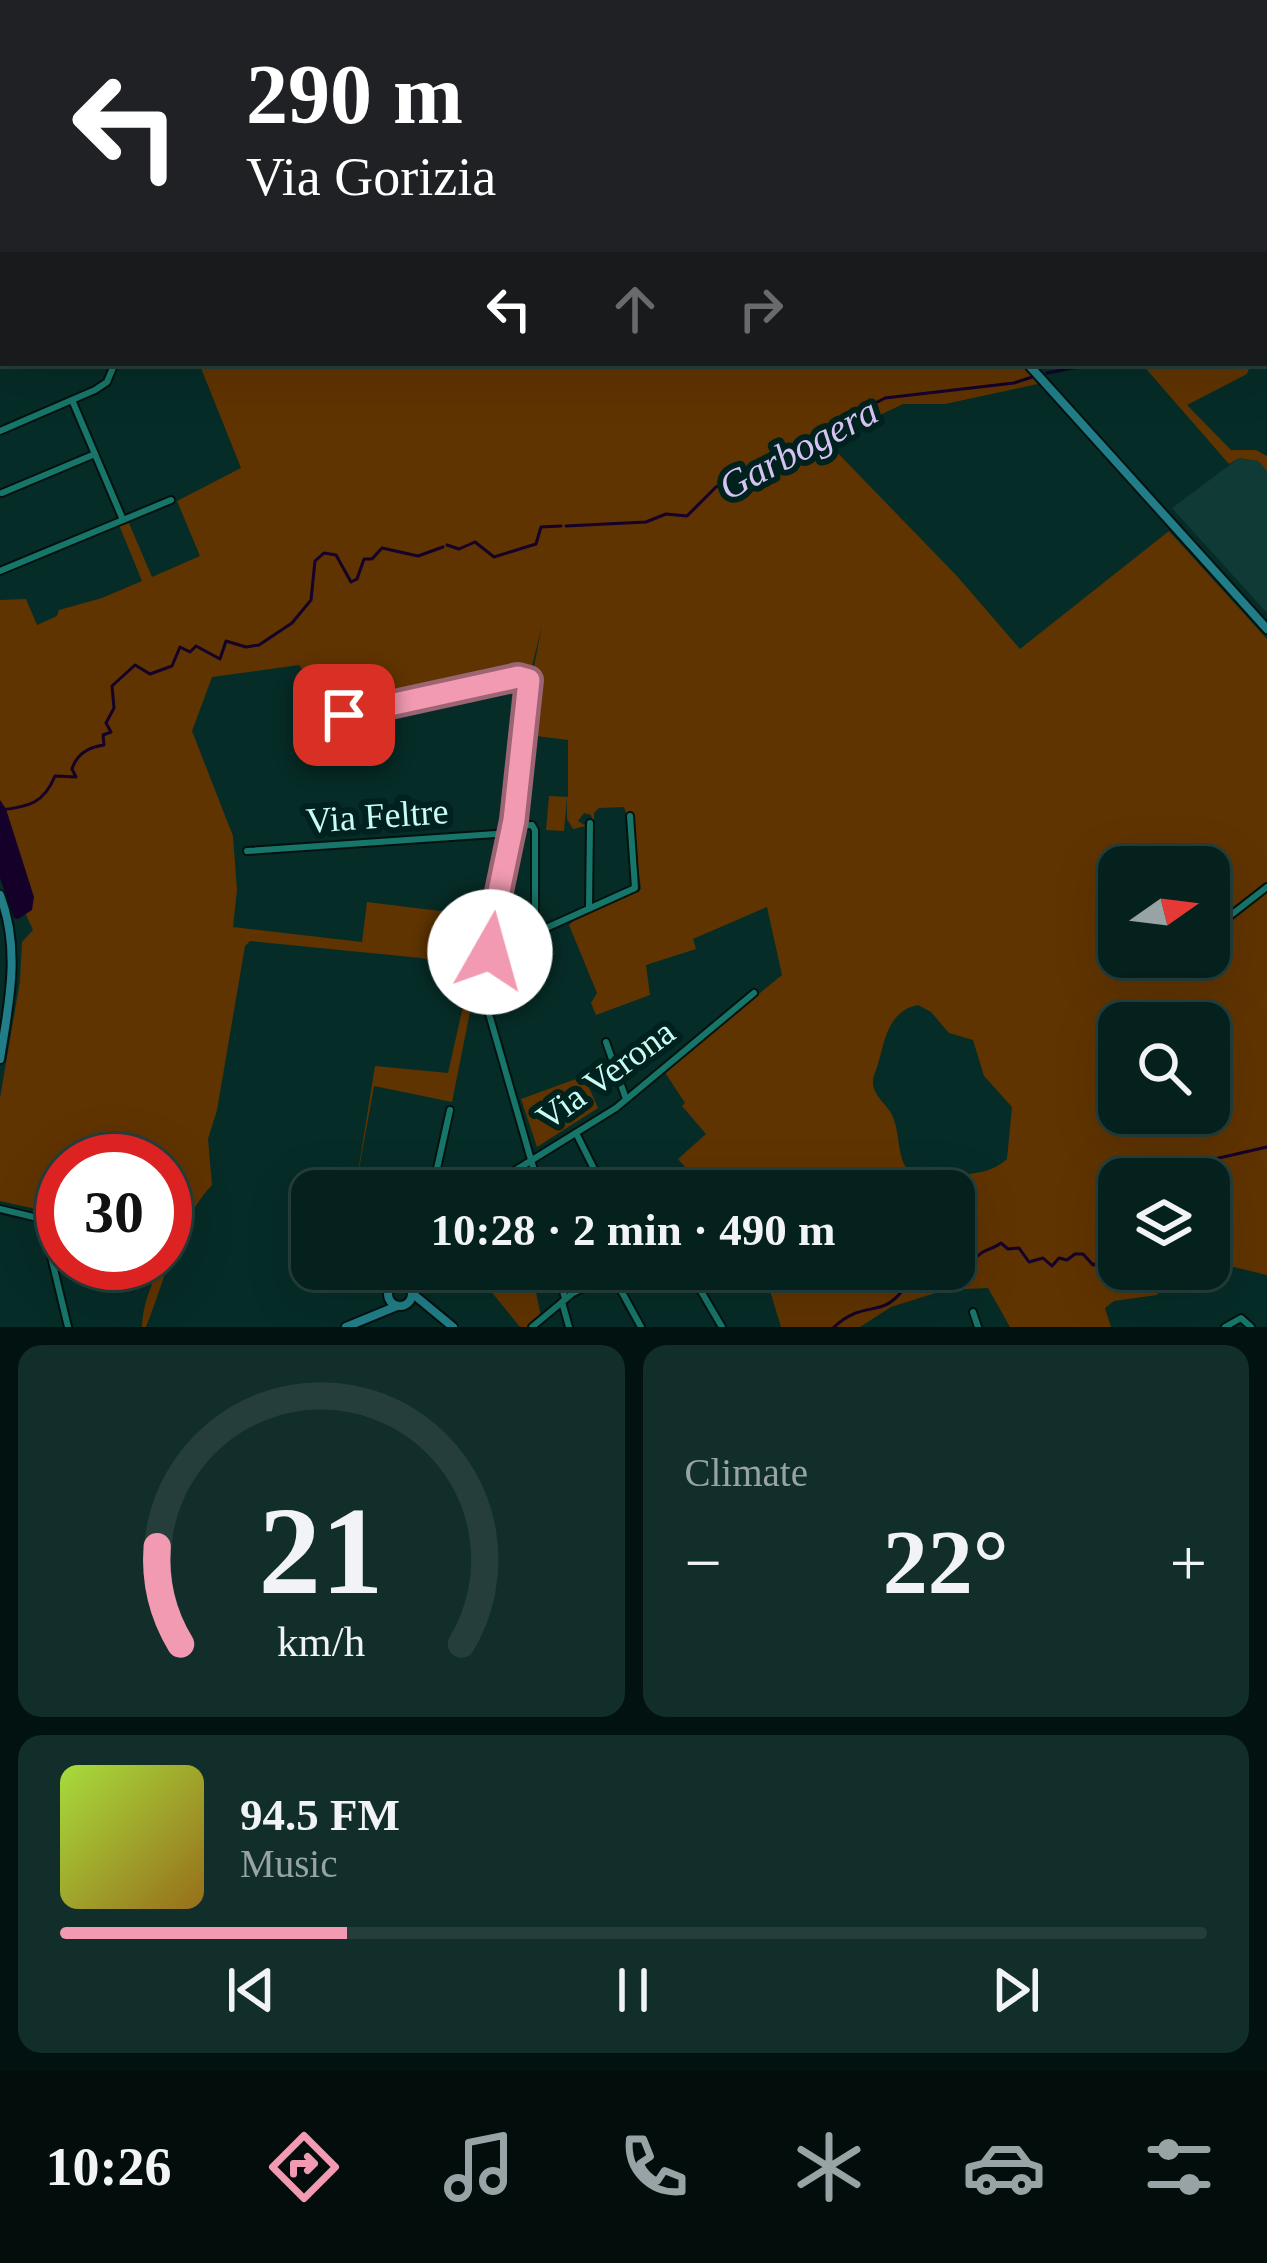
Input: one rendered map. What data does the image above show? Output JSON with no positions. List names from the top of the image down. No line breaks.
{"streets":{"street":["Via Feltre","Via Verona"]},"water":["Garbogera"],"north":"right","page":{"turn":["290 m","Via Gorizia"],"limit":"30","trip":"10:28 · 2 min · 490 m","tile":"Climate","heat":["−","22°","+"],"song":["94.5 FM","Music"],"tabs":"10:26","gauge":["21","km/h"]}}
